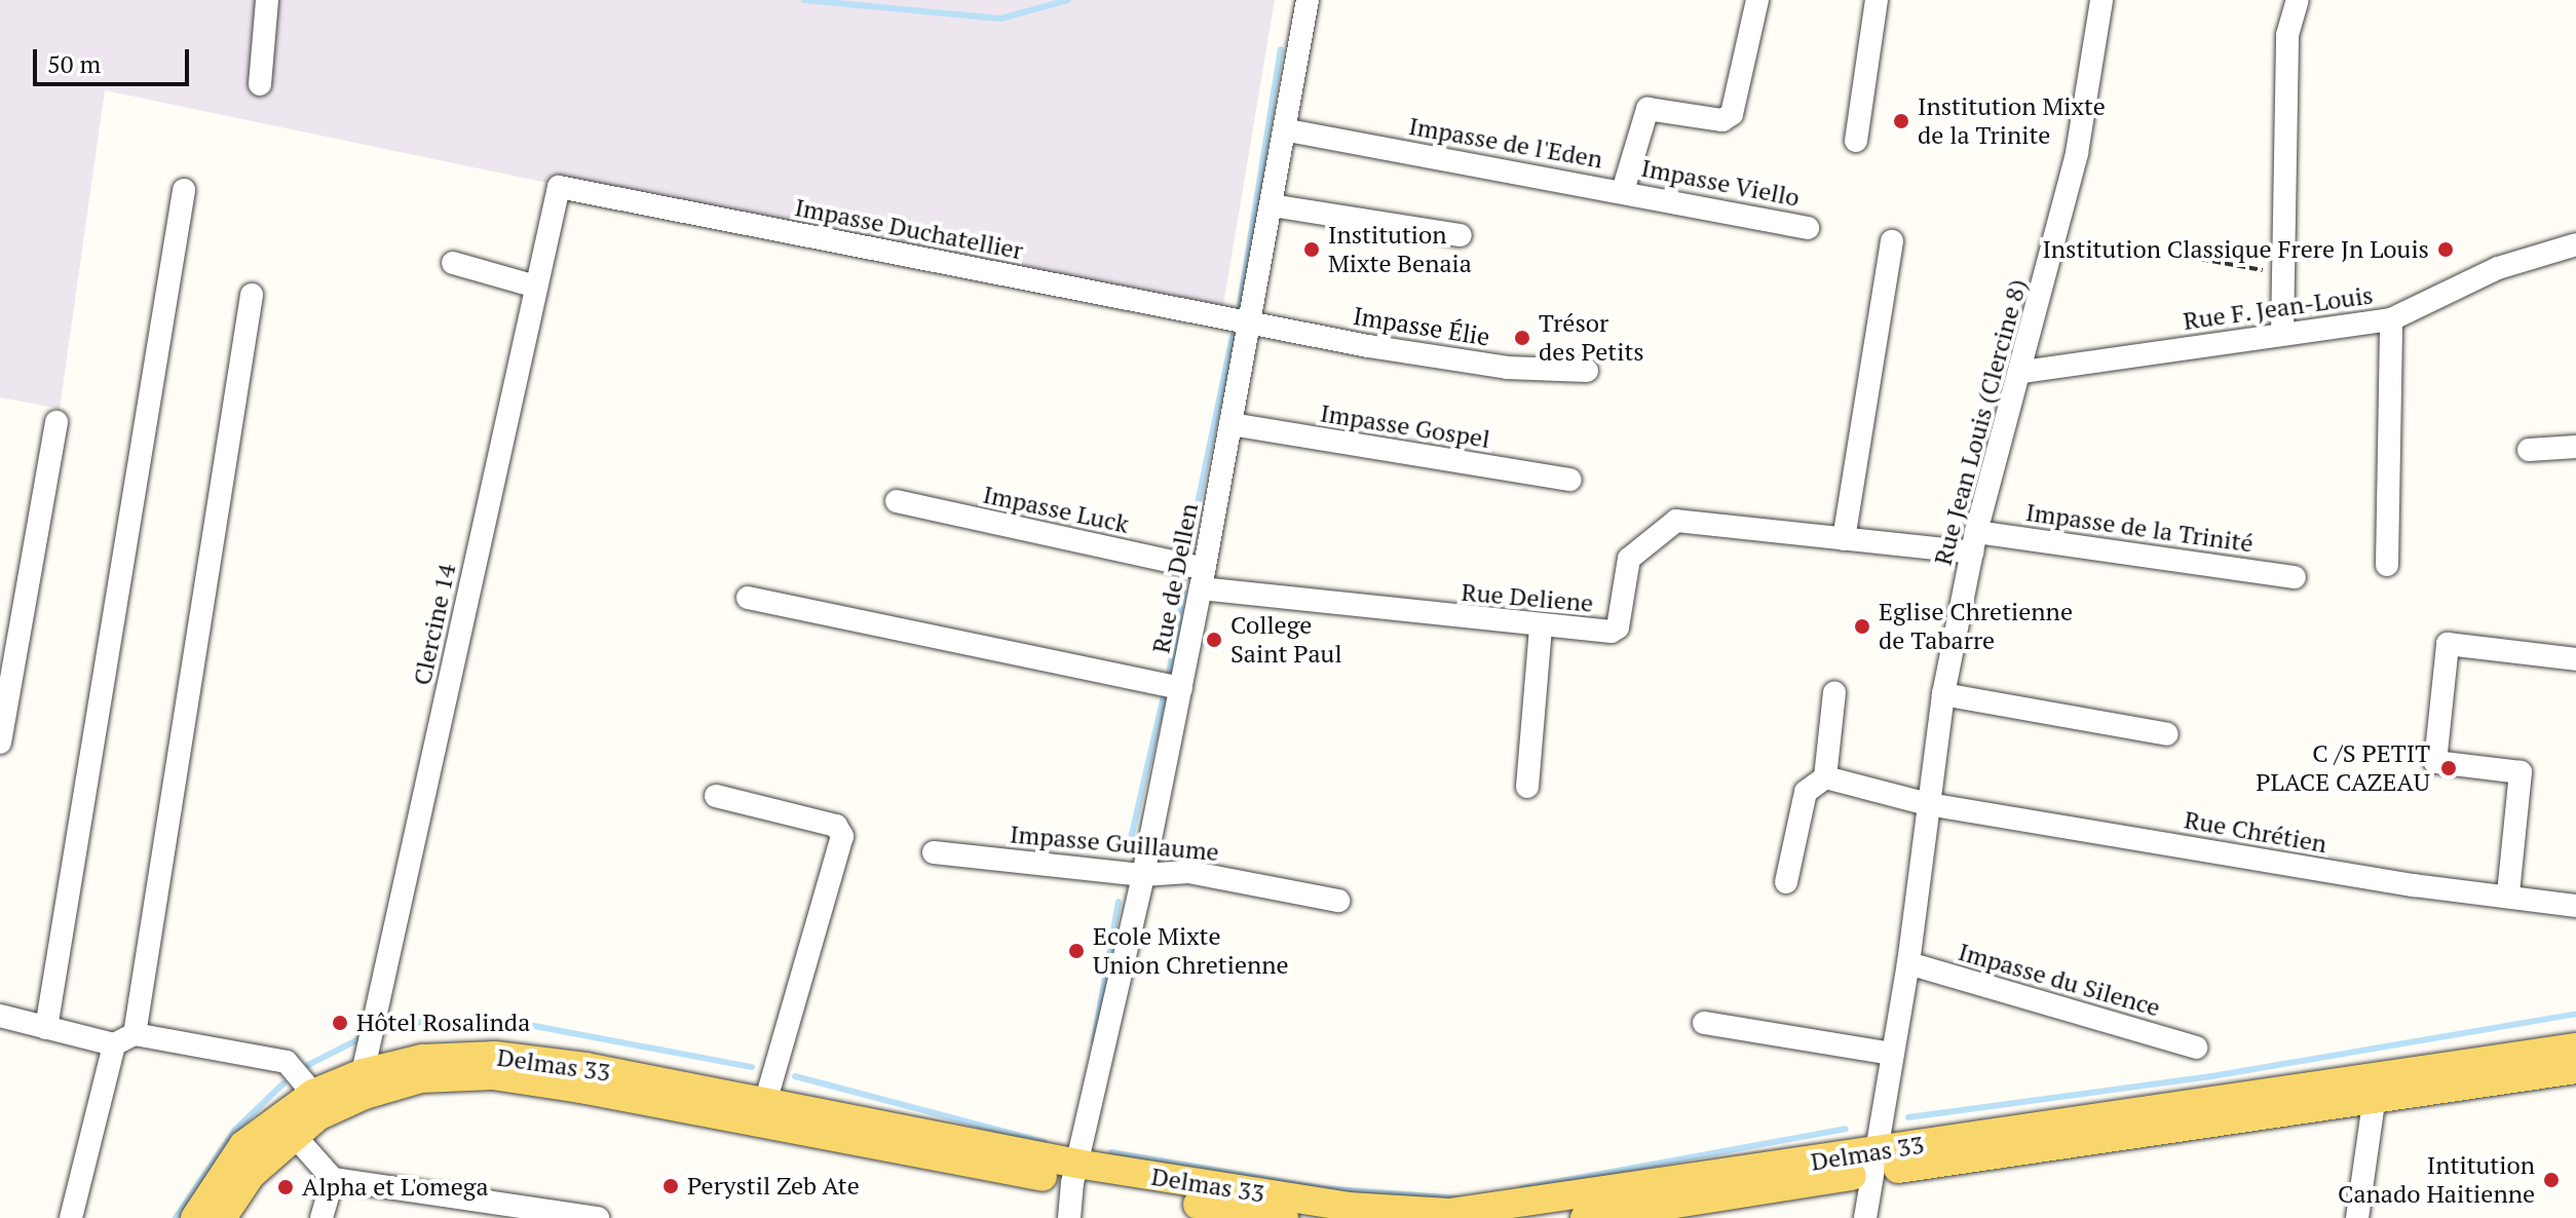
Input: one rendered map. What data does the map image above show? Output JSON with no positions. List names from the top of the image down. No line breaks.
{"streets":{"main road":["Delmas 33"],"street":["Impasse de l'Eden","Impasse Viello","Impasse Duchatellier","Rue F. Jean-Louis","Impasse Élie","Rue Jean Louis (Clercine 8)","Impasse Gospel","Impasse Luck","Impasse de la Trinité","Rue de Dellen","Rue Deliene","Clercine 14","Rue Chrétien","Impasse Guillaume","Impasse du Silence"]},"crossings":[["Impasse de l'Eden","Impasse Viello"],["Impasse de l'Eden","Rue de Dellen"],["Impasse Duchatellier","Impasse Élie"],["Impasse Duchatellier","Rue de Dellen"],["Impasse Duchatellier","Clercine 14"],["Rue F. Jean-Louis","Rue Jean Louis (Clercine 8)"],["Impasse Élie","Rue de Dellen"],["Rue Jean Louis (Clercine 8)","Impasse de la Trinité"],["Rue Jean Louis (Clercine 8)","Rue Deliene"],["Rue Jean Louis (Clercine 8)","Rue Chrétien"],["Rue Jean Louis (Clercine 8)","Impasse du Silence"],["Rue Jean Louis (Clercine 8)","Delmas 33"],["Impasse Gospel","Rue de Dellen"],["Impasse Luck","Rue de Dellen"],["Impasse Luck","Rue Deliene"],["Impasse de la Trinité","Rue Deliene"],["Rue de Dellen","Rue Deliene"],["Rue de Dellen","Impasse Guillaume"],["Rue de Dellen","Delmas 33"],["Clercine 14","Delmas 33"]],"places":["Institution Mixte de la Trinite","Institution Mixte Benaia","Institution Classique Frere Jn Louis","Trésor des Petits","Eglise Chretienne de Tabarre","College Saint Paul","C /S PETIT PLACE CAZEAU","Ecole Mixte Union Chretienne","Hôtel Rosalinda","Intitution Canado Haitienne","Perystil Zeb Ate","Alpha et L'omega"],"scale_bar":"50 m"}
